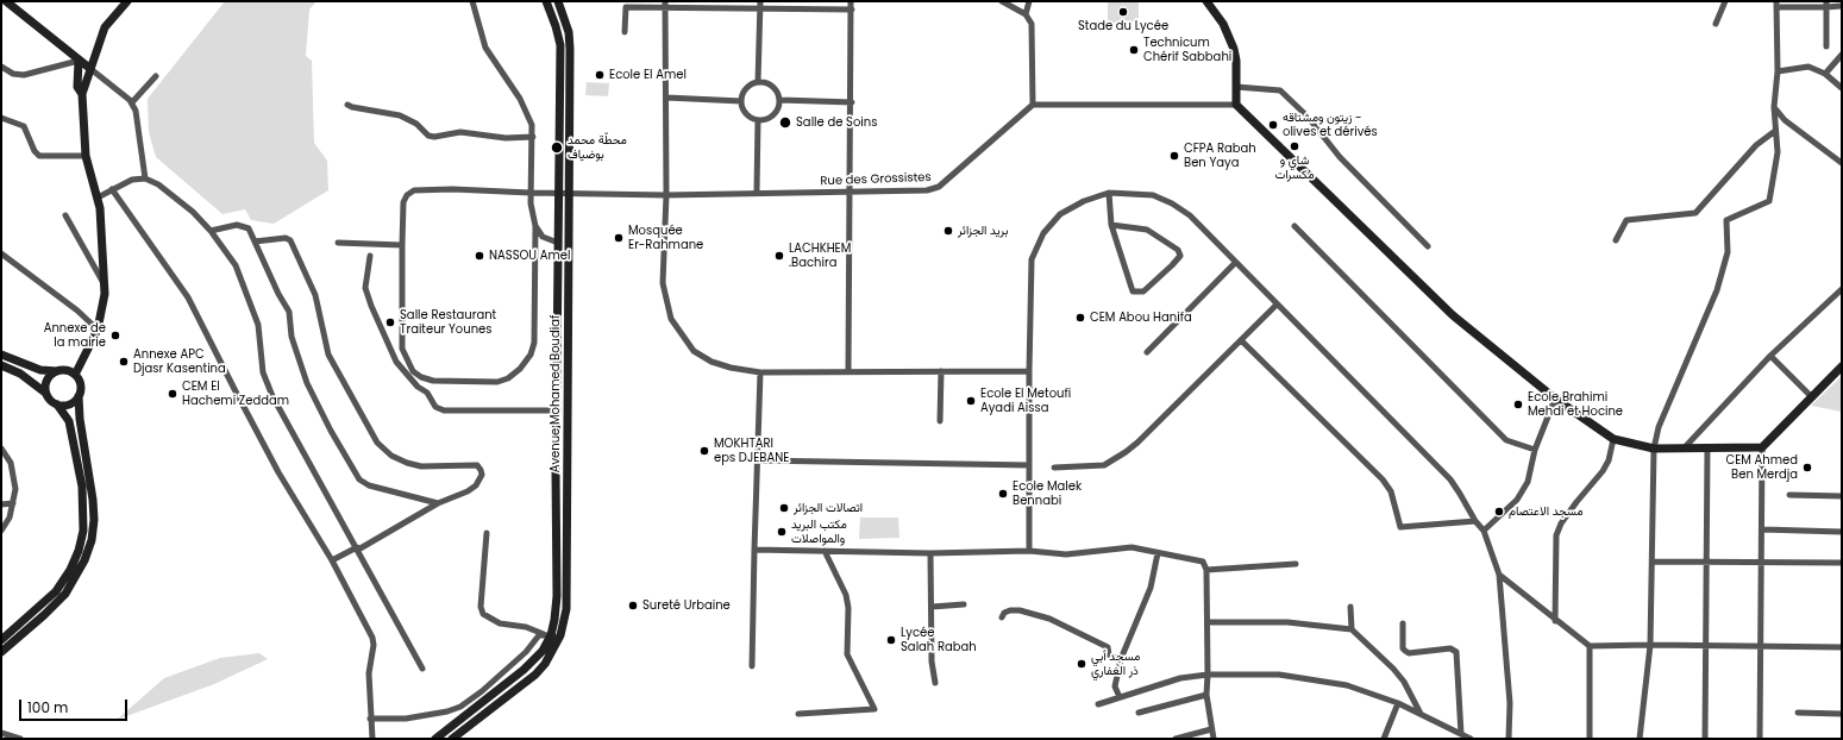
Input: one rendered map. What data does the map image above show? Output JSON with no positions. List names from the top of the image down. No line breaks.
{"streets":{"main road":["Avenue Mohamed Boudiaf"],"street":["Rue des Grossistes"]},"crossings":[["Rue des Grossistes","Avenue Mohamed Boudiaf"]],"places":["Stade du Lycée","Technicum Chérif Sabbahi","Ecole El Amel","Salle de Soins","زيتون ومشتاقه - olives et dérivés","شاي و مكسرات","محطّة محمد بوضياف","CFPA Rabah Ben Yaya","بريد الجزائر","Mosquée Er-Rahmane","NASSOU Amel","LACHKHEM .Bachira","CEM Abou Hanifa","Salle Restaurant Traiteur Younes","Annexe de la mairie","Annexe APC Djasr Kasentina","CEM El Hachemi Zeddam","Ecole El Metoufi Ayadi Aissa","Ecole Brahimi Mehdi et Hocine","MOKHTARI eps DJEBANE","CEM Ahmed Ben Merdja","Ecole Malek Bennabi","اتصالات الجزائر","مسجد الاعتصام","مكتب البريد والمواصلات","Sureté Urbaine","Lycée Salah Rabah","مسجد أبي ذر الغفاري"],"scale_bar":"100 m"}
